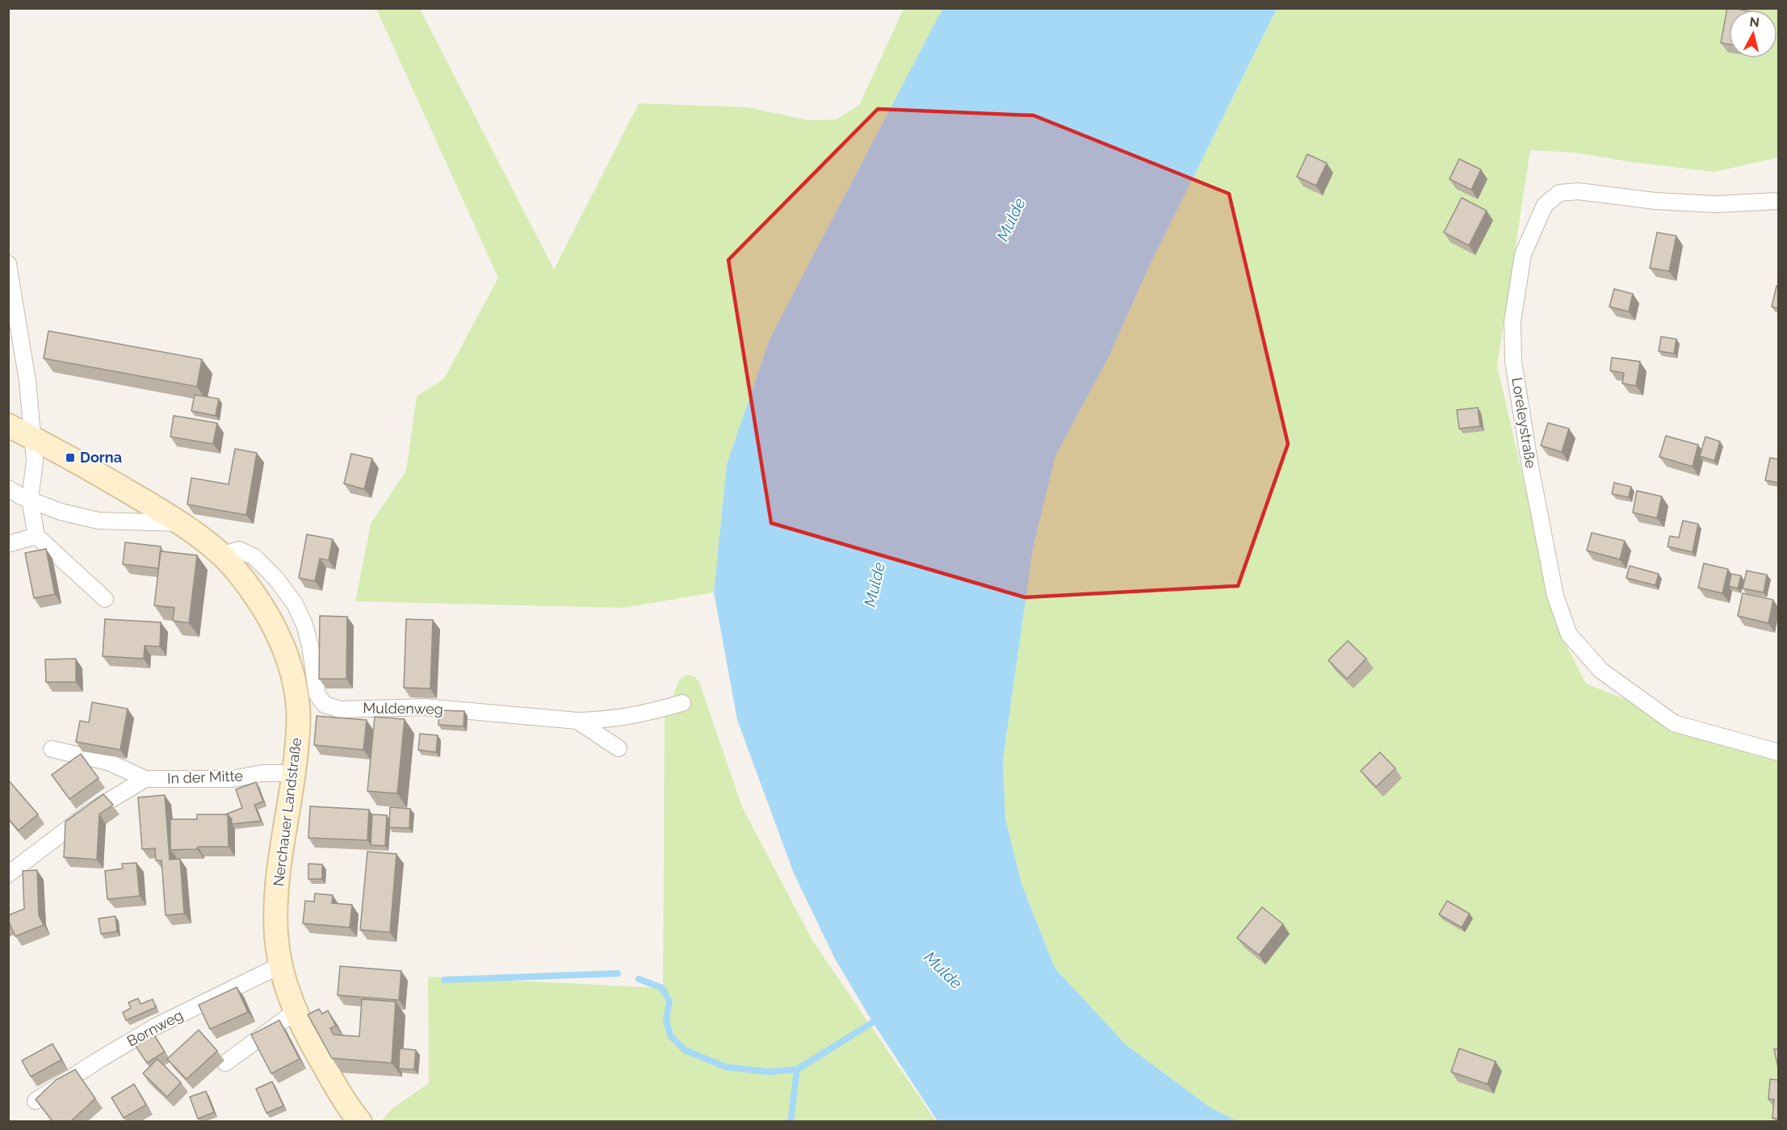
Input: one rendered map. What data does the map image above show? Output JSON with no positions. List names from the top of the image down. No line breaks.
{"streets":{"main road":["Nerchauer Landstraße"],"street":["Loreleystraße","Muldenweg","In der Mitte","Bornweg"]},"crossings":[["Muldenweg","Nerchauer Landstraße"],["In der Mitte","Nerchauer Landstraße"],["Nerchauer Landstraße","Bornweg"]],"water":["Mulde"],"places":{"transit":["Dorna"]},"north":"top"}
